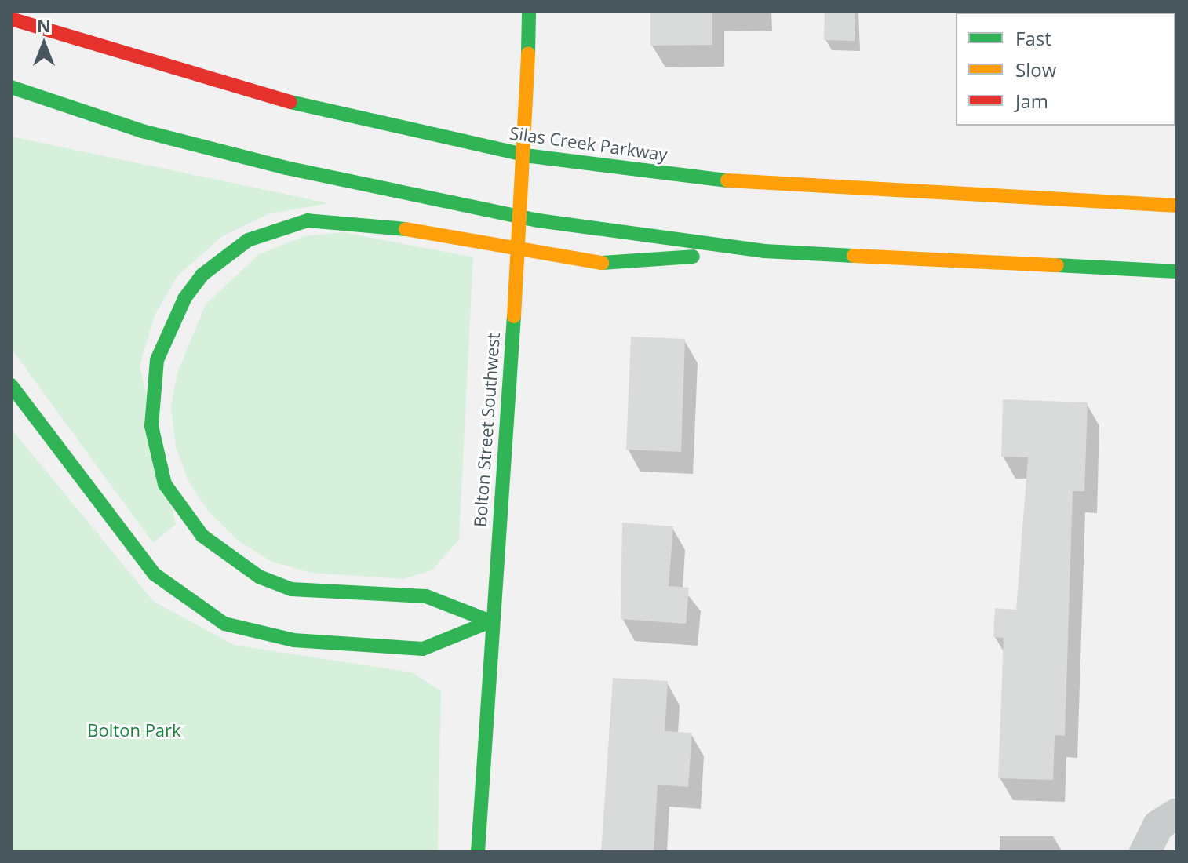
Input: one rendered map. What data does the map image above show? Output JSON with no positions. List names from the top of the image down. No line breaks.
{"streets":{"main road":["Silas Creek Parkway","Bolton Street Southwest"]},"parks":["Bolton Park"],"legend":["Fast","Slow","Jam"],"north":"top"}
